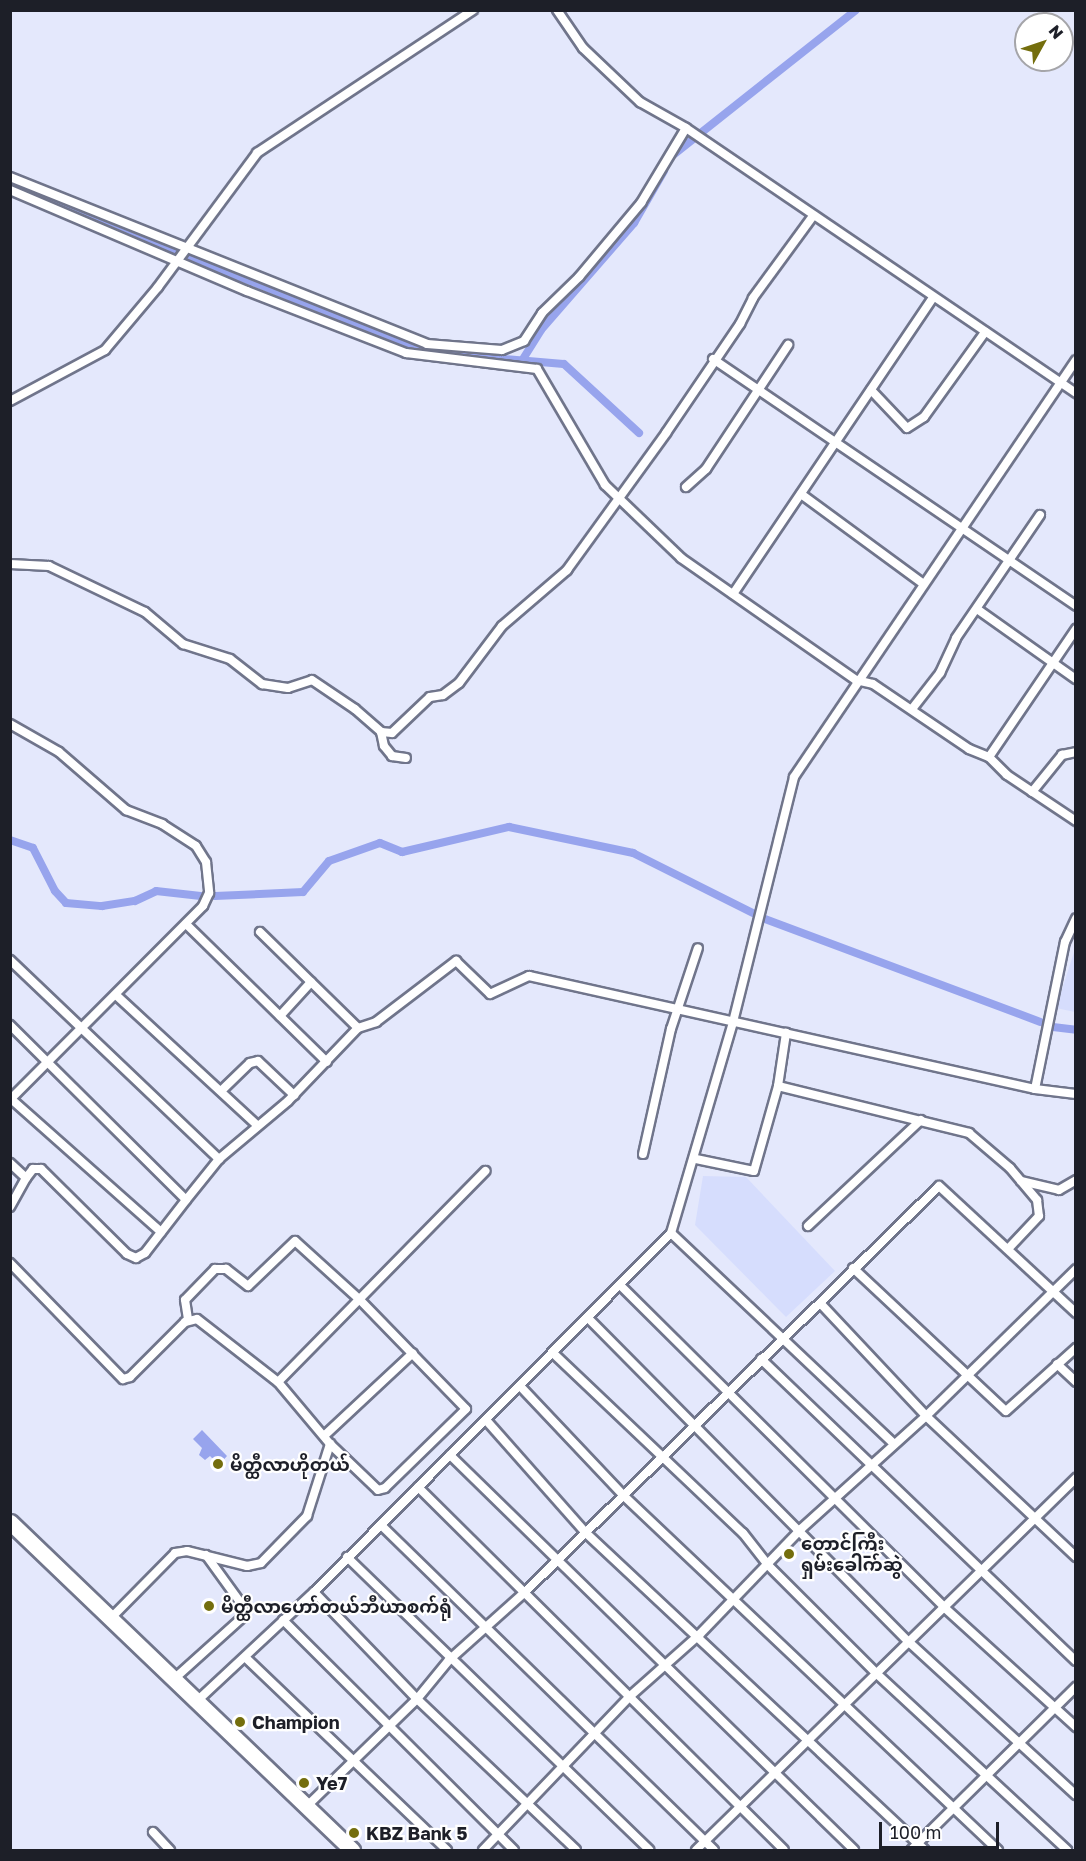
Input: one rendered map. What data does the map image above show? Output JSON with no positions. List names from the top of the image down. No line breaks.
{"places":["မိတ္ထီလာဟိုတယ်","တောင်ကြီး ရှမ်းခေါက်ဆွဲ","မိတ္ထီလာဟော်တယ်ဘီယာစက်ရုံ","Champion","Ye7","KBZ Bank 5"],"scale_bar":"100 m","north":"top right"}
